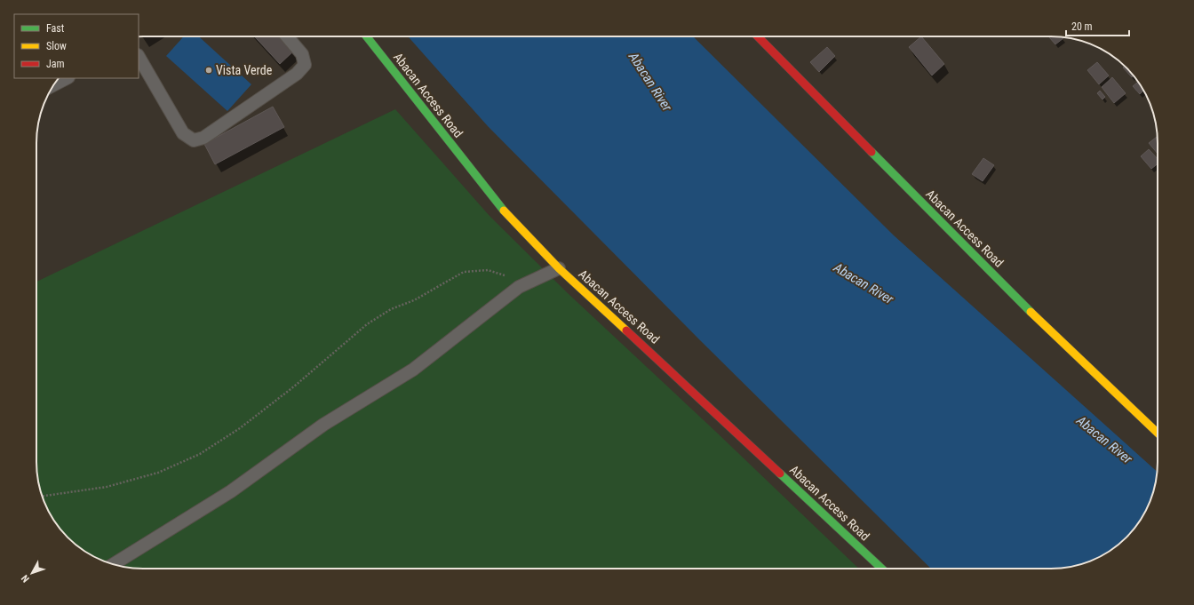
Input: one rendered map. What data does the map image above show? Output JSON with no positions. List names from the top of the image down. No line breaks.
{"streets":{"street":["Abacan Access Road"]},"water":["Abacan River"],"places":["Vista Verde"],"legend":["Fast","Slow","Jam"],"scale_bar":"20 m","north":"bottom left"}
